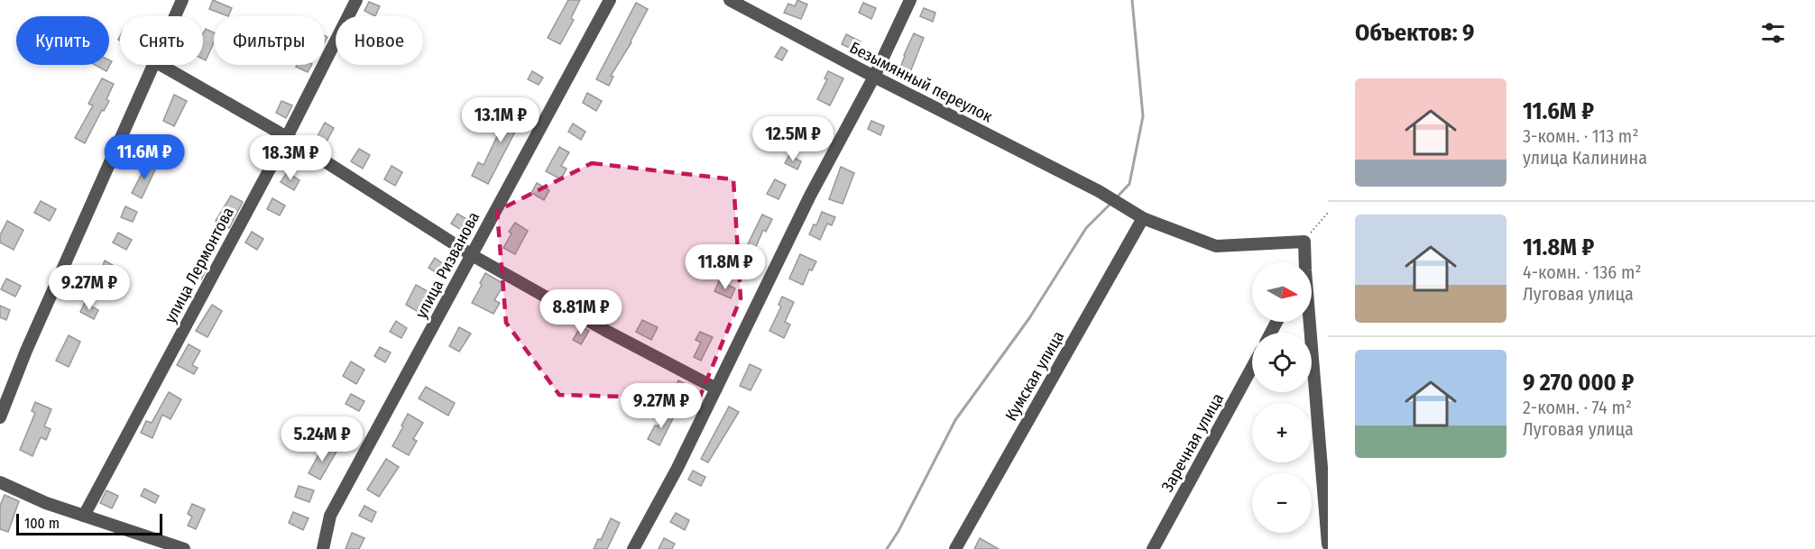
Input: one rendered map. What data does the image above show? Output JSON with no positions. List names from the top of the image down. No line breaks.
{"streets":{"street":["Безымянный переулок","улица Лермонтова","улица Ризванова","Кумская улица","Заречная улица"]},"crossings":[["Безымянный переулок","Кумская улица"]],"scale_bar":"100 m","north":"right","page":{"heading":"Объектов: 9","chip":["Купить","Снять","Фильтры","Новое"],"list":[{"name":"11.6M ₽","note":"3-комн. · 113 m² · улица Калинина"},{"name":"11.8M ₽","note":"4-комн. · 136 m² · Луговая улица"},{"name":"9 270 000 ₽","note":"2-комн. · 74 m² · Луговая улица"}],"price":["13.1M ₽","12.5M ₽","11.6M ₽","18.3M ₽","11.8M ₽","9.27M ₽","8.81M ₽","9.27M ₽","5.24M ₽"],"map_buttons":["+","−"],"scale":"100 m"}}
